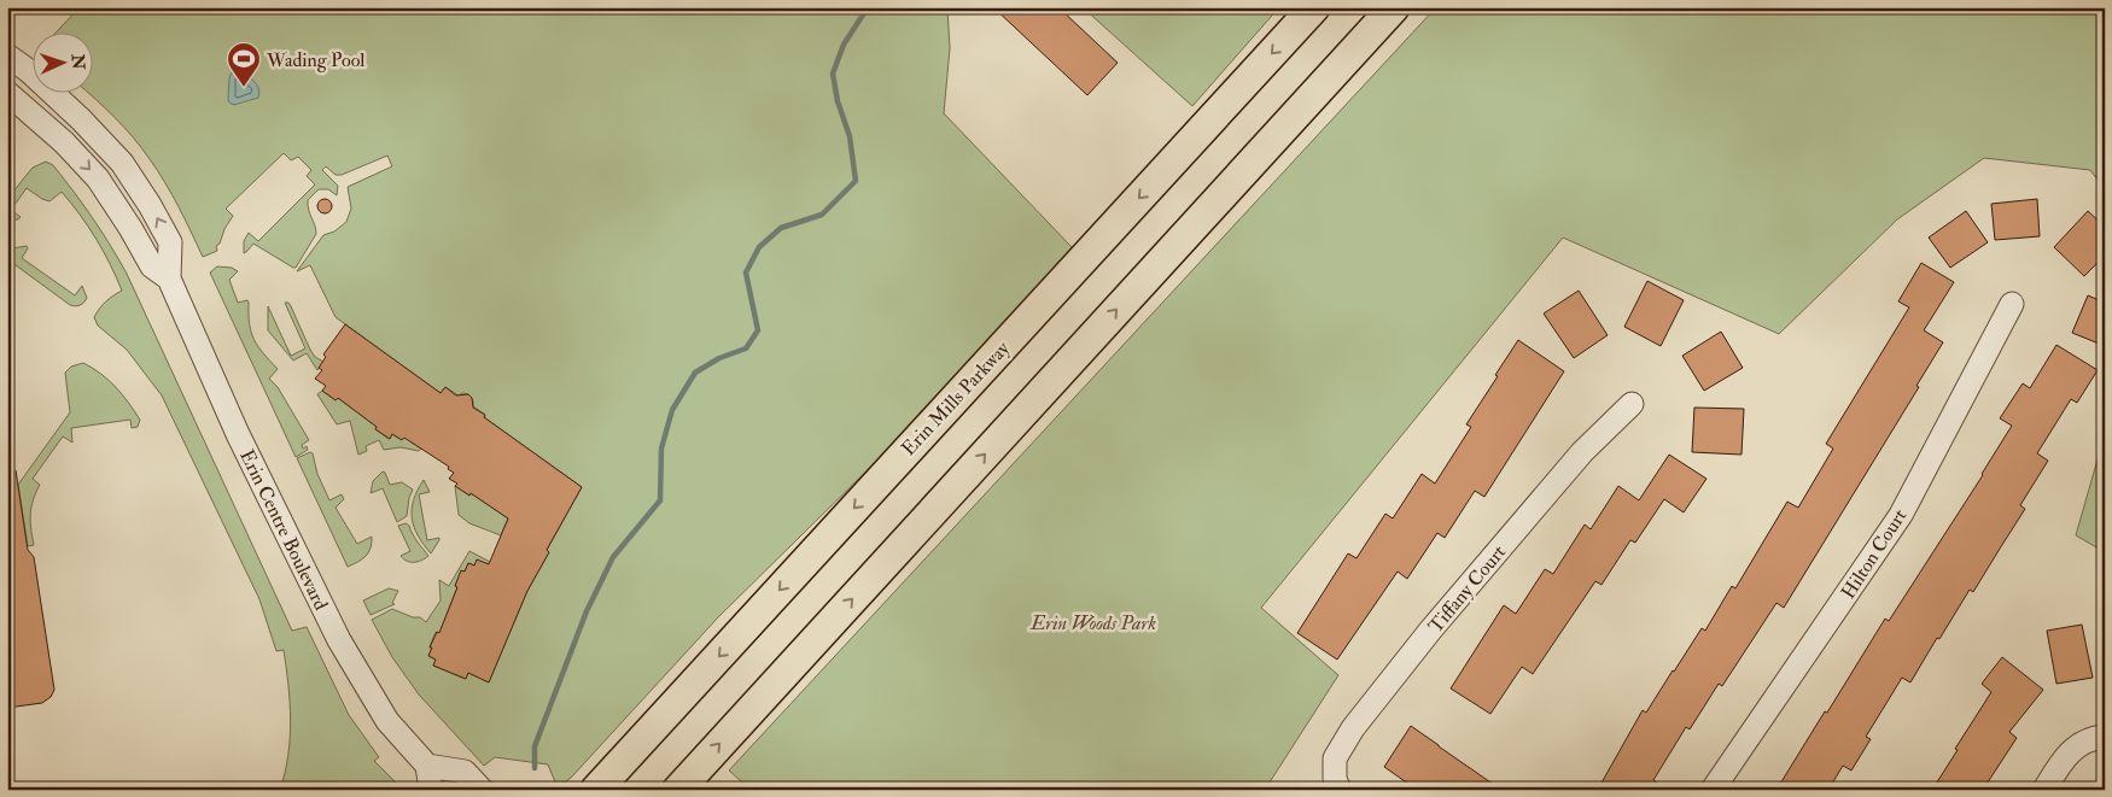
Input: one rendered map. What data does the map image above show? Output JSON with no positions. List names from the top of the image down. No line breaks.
{"streets":{"main road":["Erin Mills Parkway"],"street":["Erin Centre Boulevard","Hilton Court","Tiffany Court"]},"parks":["Erin Woods Park"],"places":{"sports":["Wading Pool"]},"north":"right"}
